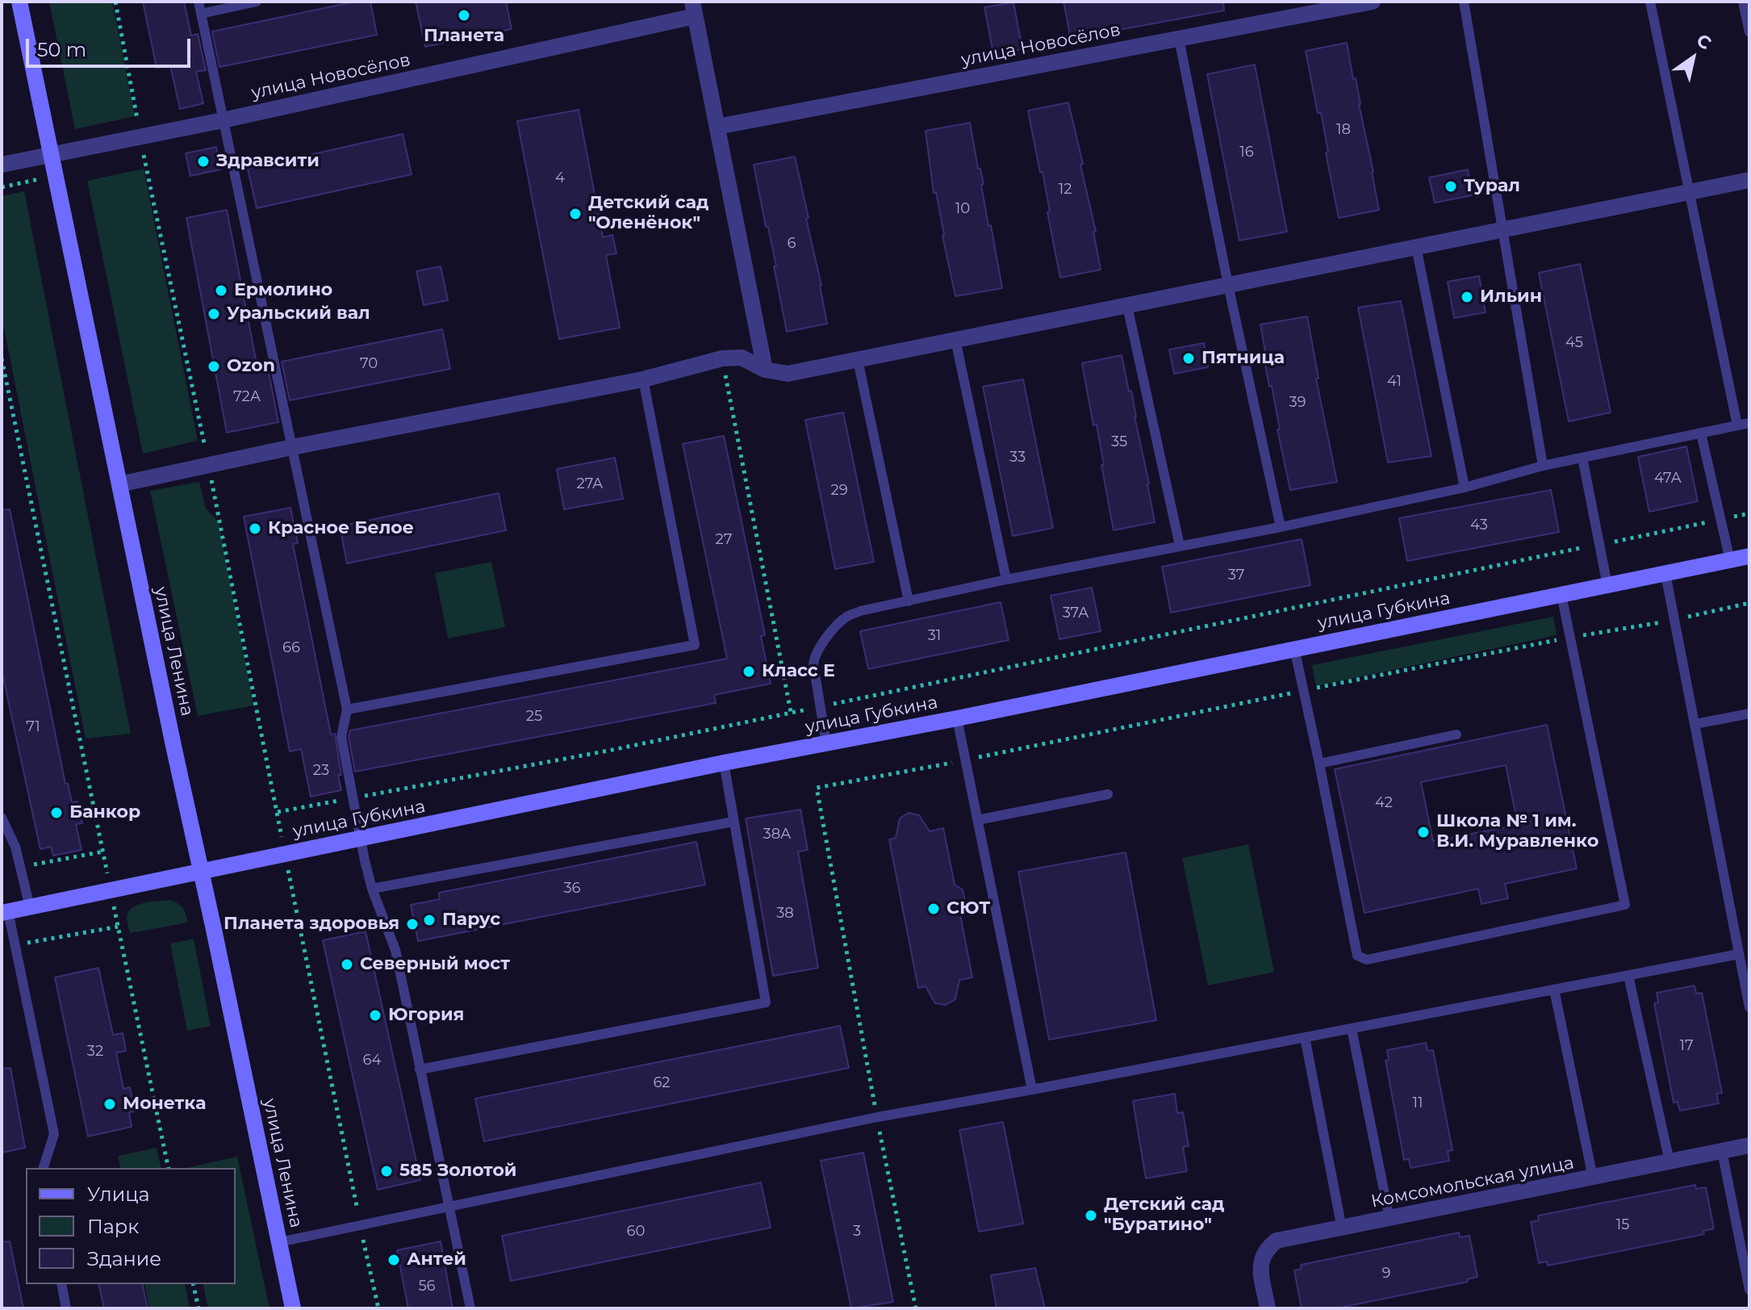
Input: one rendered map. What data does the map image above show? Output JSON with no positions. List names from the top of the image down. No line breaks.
{"streets":{"street":["улица Новосёлов","улица Губкина","улица Ленина","Комсомольская улица"]},"crossings":[["улица Новосёлов","улица Ленина"],["улица Губкина","улица Ленина"]],"places":["Планета","Здравсити","Турал","Детский сад \"Оленёнок\"","Ермолино","Ильин","Уральский вал","Пятница","Ozon","Красное Белое","Класс Е","Банкор","Школа № 1 им. В.И. Муравленко","СЮТ","Парус","Планета здоровья","Северный мост","Югория","Монетка","585 Золотой","Детский сад \"Буратино\"","Антей"],"house_numbers":["18","16","4","12","10","6","45","70","41","72А","39","35","33","47А","27А","29","43","27","37","37А","31","66","25","71","23","42","38А","36","38","17","32","64","62","11","15","60","3","9","56"],"legend":["Улица","Парк","Здание"],"scale_bar":"50 m","north":"top right"}
